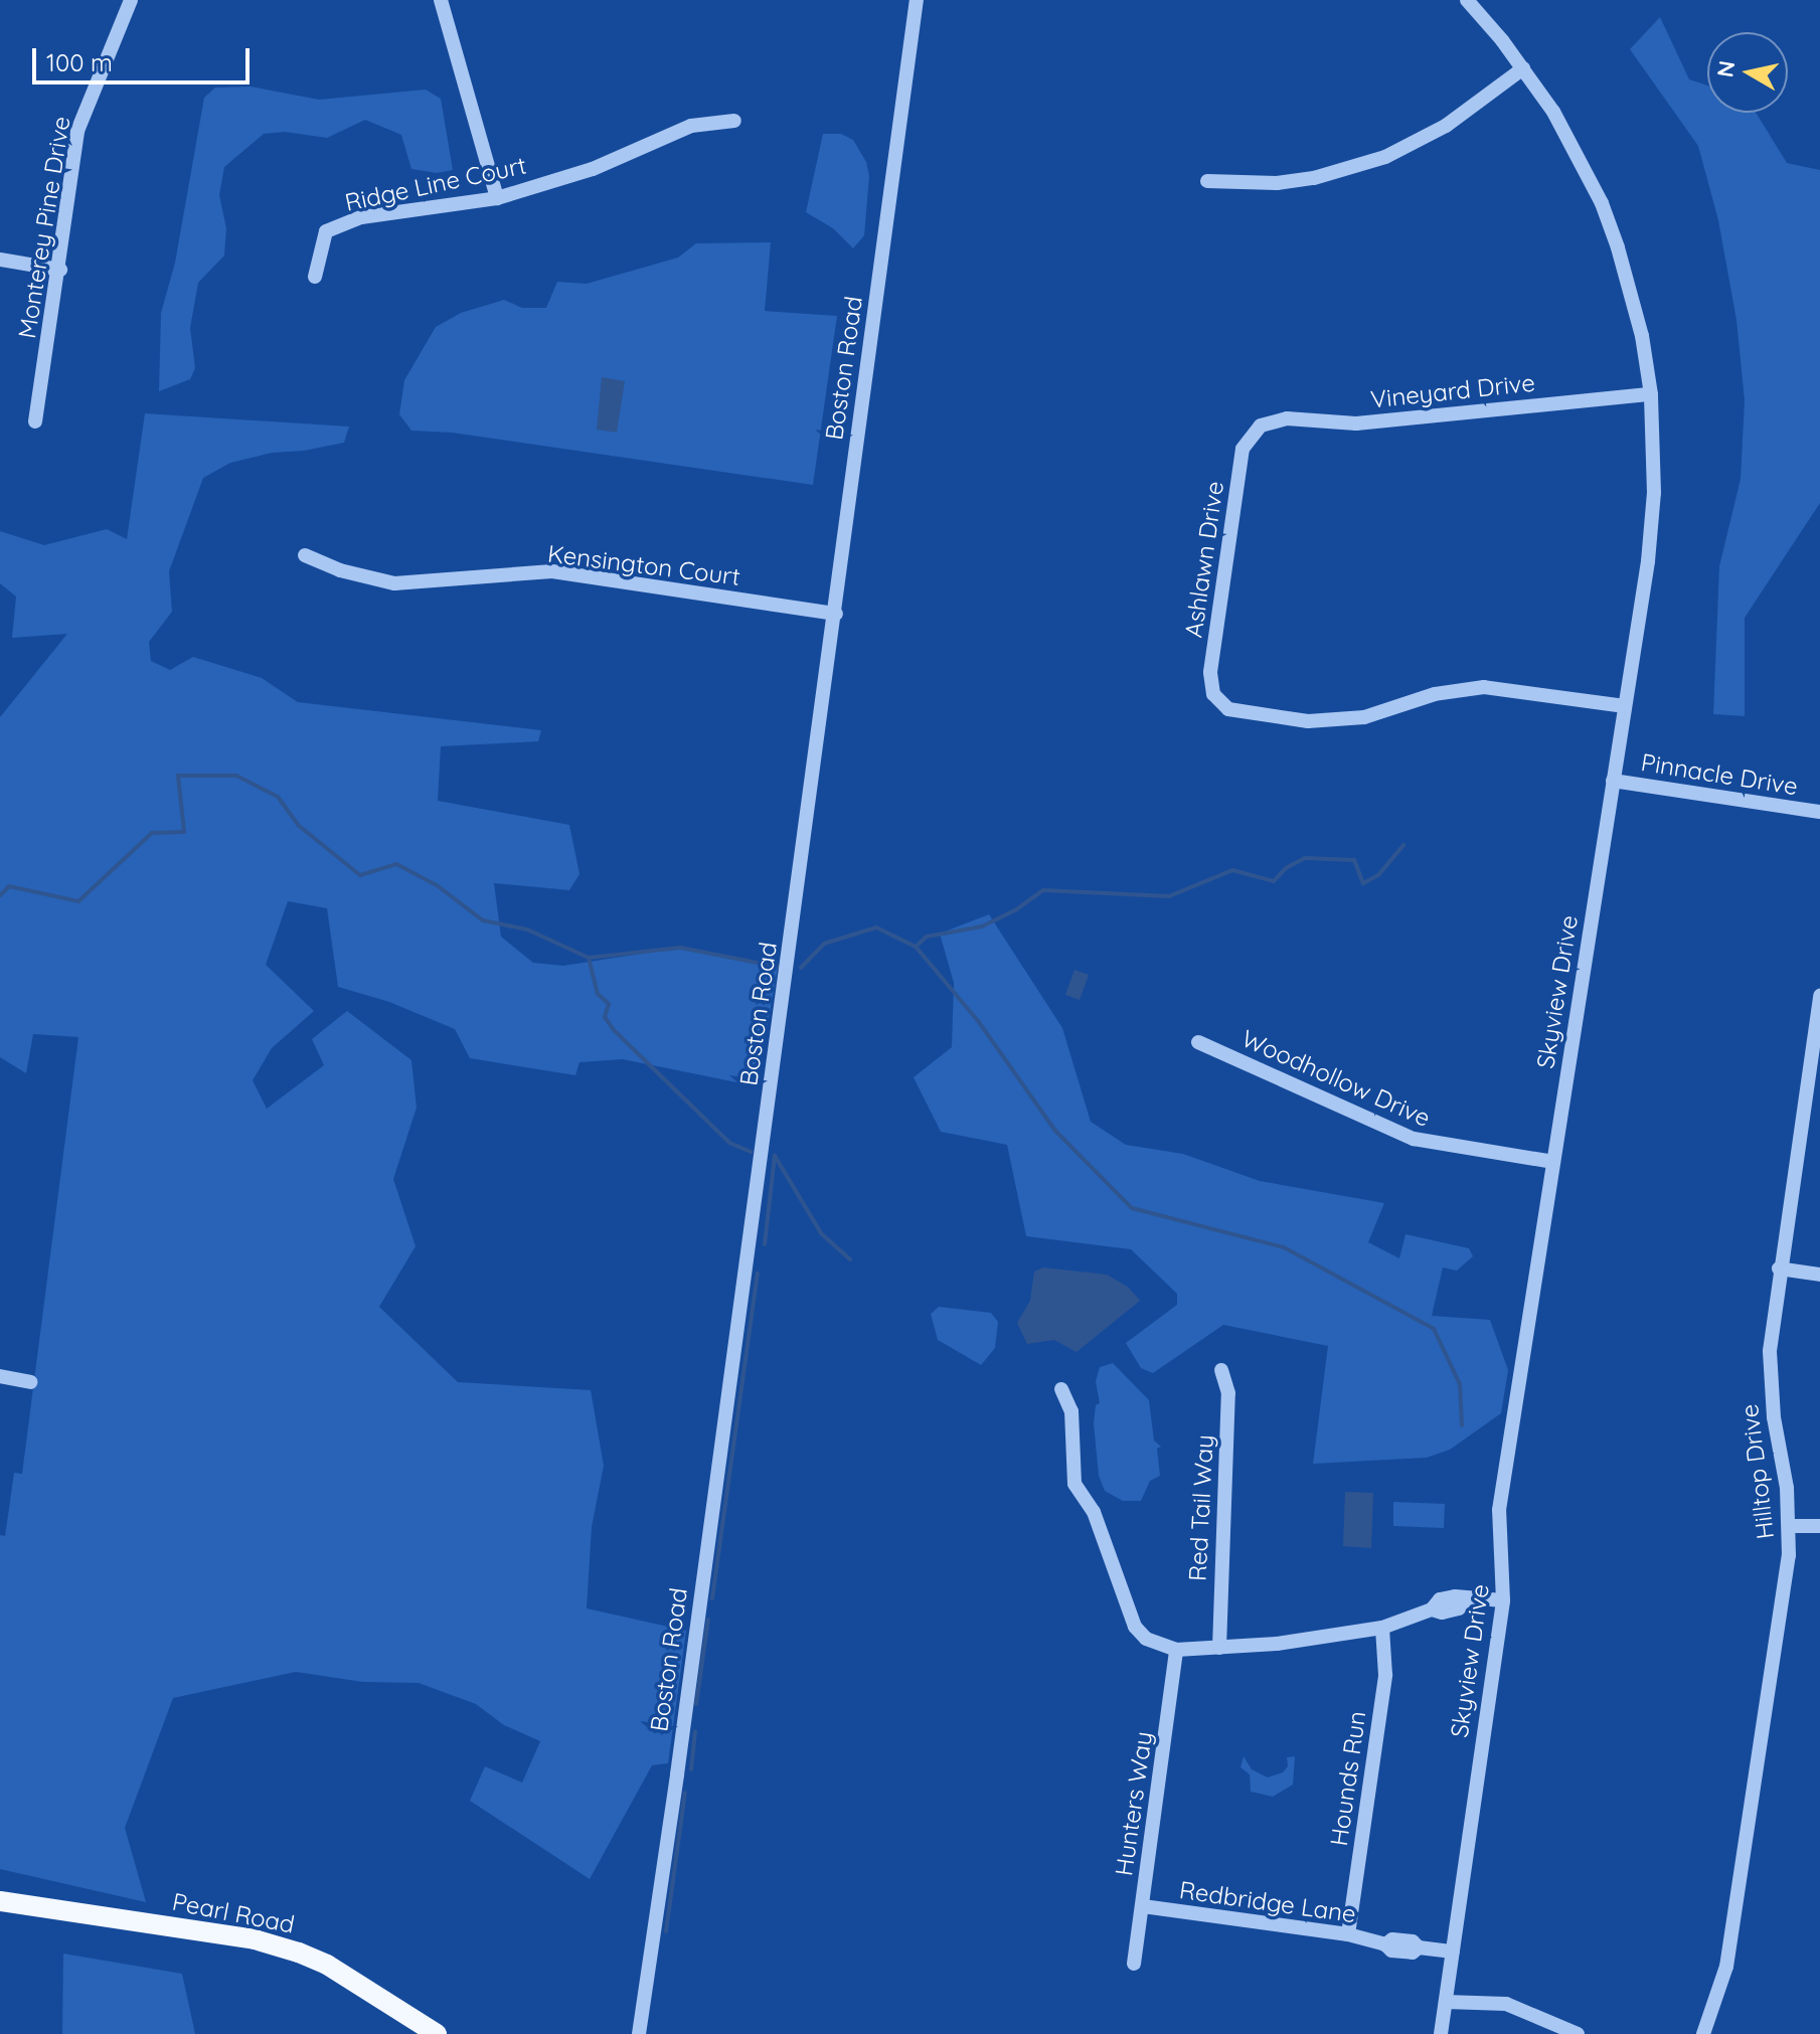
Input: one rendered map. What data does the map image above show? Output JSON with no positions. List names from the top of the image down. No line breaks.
{"streets":{"main road":["Pearl Road"],"street":["Ridge Line Court","Monterey Pine Drive","Boston Road","Vineyard Drive","Ashlawn Drive","Kensington Court","Pinnacle Drive","Skyview Drive","Woodhollow Drive","Hilltop Drive","Red Tail Way","Hounds Run","Hunters Way","Redbridge Lane"]},"crossings":[["Boston Road","Kensington Court"],["Vineyard Drive","Ashlawn Drive"],["Vineyard Drive","Skyview Drive"],["Ashlawn Drive","Skyview Drive"],["Pinnacle Drive","Skyview Drive"],["Skyview Drive","Woodhollow Drive"],["Skyview Drive","Redbridge Lane"],["Hounds Run","Redbridge Lane"],["Hunters Way","Redbridge Lane"]],"scale_bar":"100 m","north":"left"}
